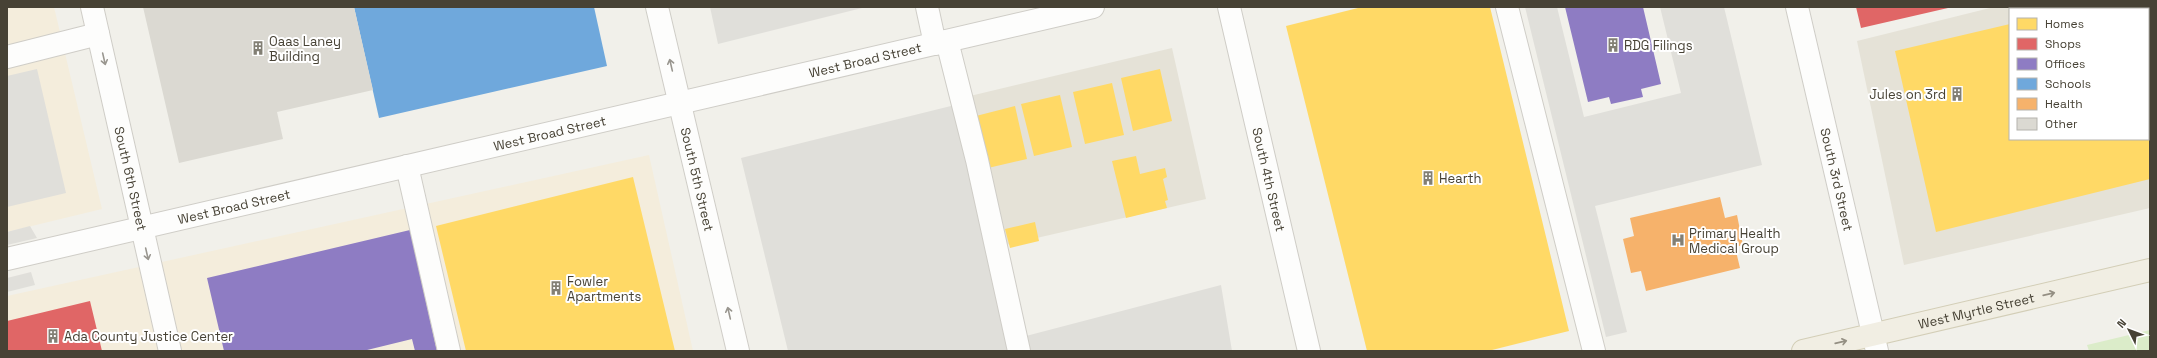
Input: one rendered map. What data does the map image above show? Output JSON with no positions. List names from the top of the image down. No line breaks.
{"streets":{"main road":["West Myrtle Street"],"street":["West Broad Street","South 6th Street","South 5th Street","South 4th Street","South 3rd Street"]},"crossings":[["West Broad Street","South 6th Street"],["West Broad Street","South 5th Street"],["South 3rd Street","West Myrtle Street"]],"one_way":["South 6th Street","South 5th Street","West Myrtle Street"],"places":{"building":["RDG Filings","Oaas Laney Building","Jules on 3rd","Hearth","Fowler Apartments","Ada County Justice Center"],"hospital":["Primary Health Medical Group"]},"legend":["Homes","Shops","Offices","Schools","Health","Other"],"north":"top left"}
